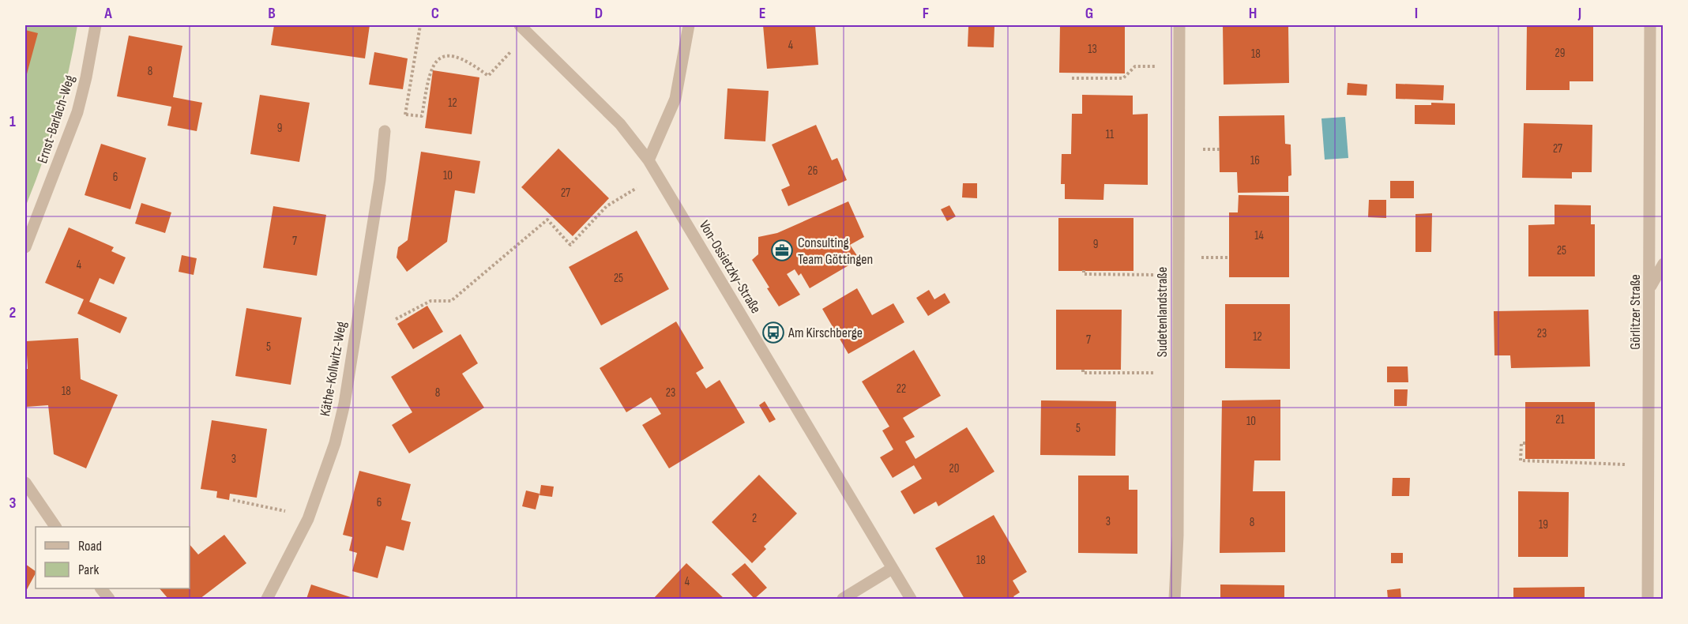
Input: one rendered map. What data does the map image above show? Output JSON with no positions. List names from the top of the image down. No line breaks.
{"streets":{"street":["Ernst-Barlach-Weg","Von-Ossietzky-Straße","Sudetenlandstraße","Görlitzer Straße","Käthe-Kollwitz-Weg"]},"places":{"office":["Consulting Team Göttingen"],"bus stop":["Am Kirschberge"]},"house_numbers":["4","13","29","18","8","12","9","11","27","16","26","10","6","27","14","7","9","25","4","25","23","12","7","5","22","18","8","23","21","10","5","3","20","6","2","3","8","19","18","4"],"legend":["Road","Park"],"grid":{"columns":["A","B","C","D","E","F","G","H","I","J"],"rows":["1","2","3"]}}
